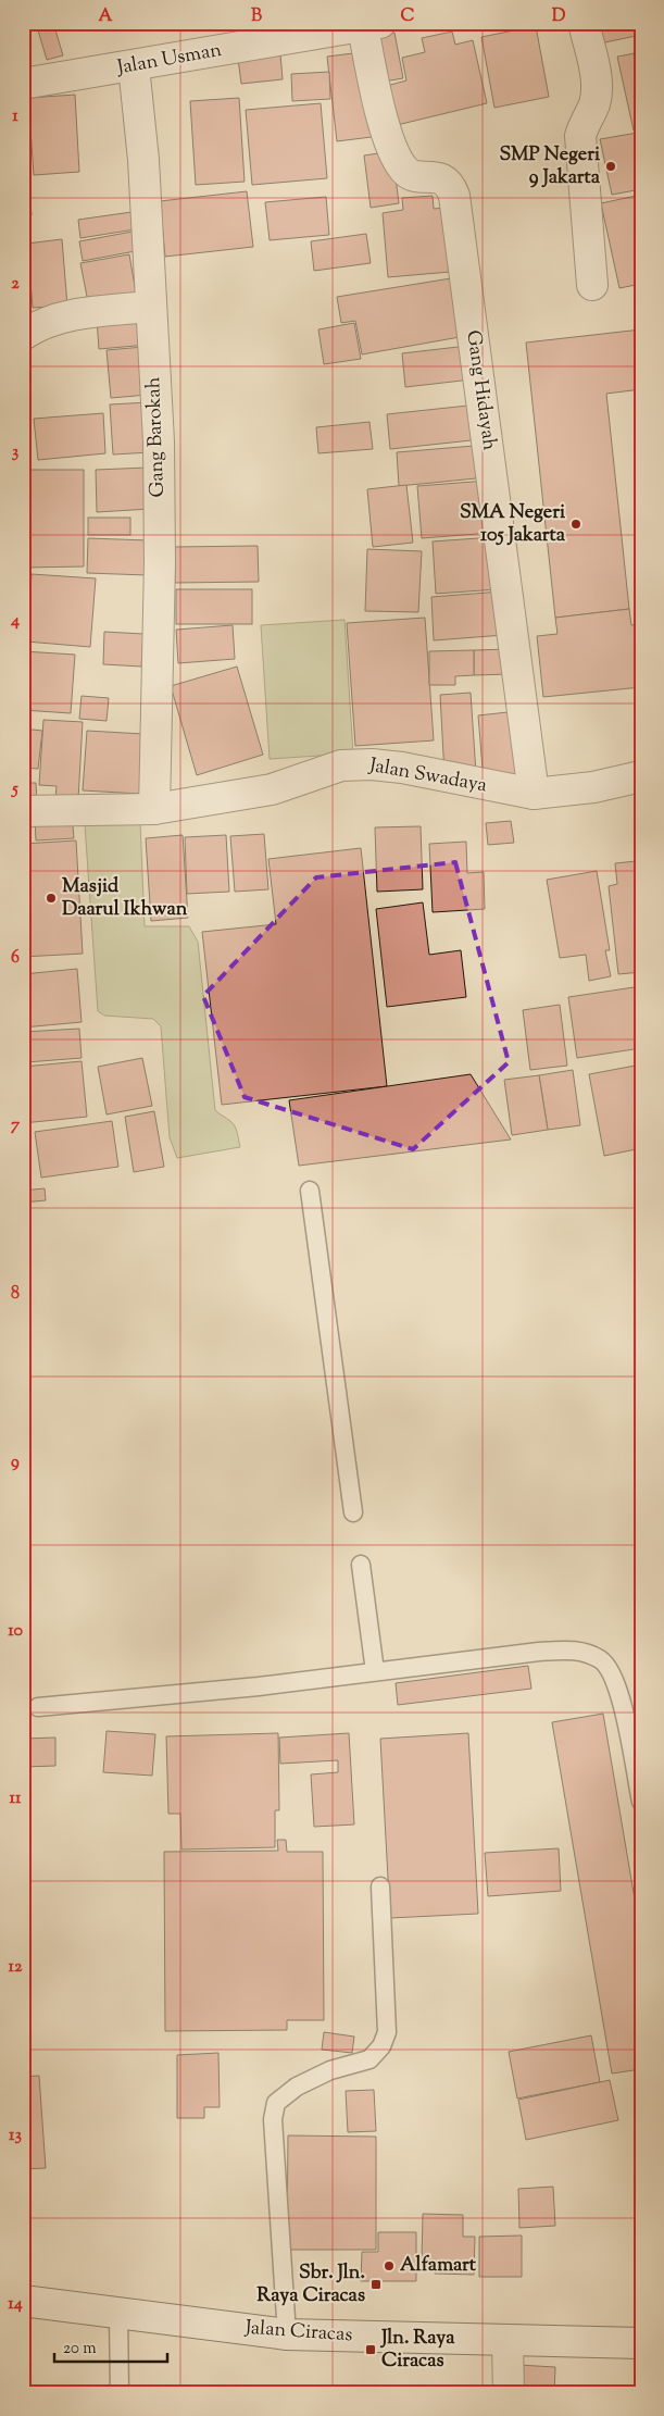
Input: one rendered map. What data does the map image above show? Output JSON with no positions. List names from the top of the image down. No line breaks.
{"streets":{"street":["Jalan Usman","Gang Hidayah","Gang Barokah","Jalan Swadaya","Jalan Ciracas"]},"crossings":[["Jalan Usman","Gang Hidayah"],["Jalan Usman","Gang Barokah"],["Gang Hidayah","Jalan Swadaya"],["Gang Barokah","Jalan Swadaya"]],"places":{"other":["SMP Negeri 9 Jakarta","SMA Negeri 105 Jakarta","Masjid Daarul Ikhwan","Alfamart"],"transit":["Sbr. Jln. Raya Ciracas","Jln. Raya Ciracas"]},"scale_bar":"20 m","grid":{"columns":["A","B","C","D"],"rows":["1","2","3","4","5","6","7","8","9","10","11","12","13","14"]}}
